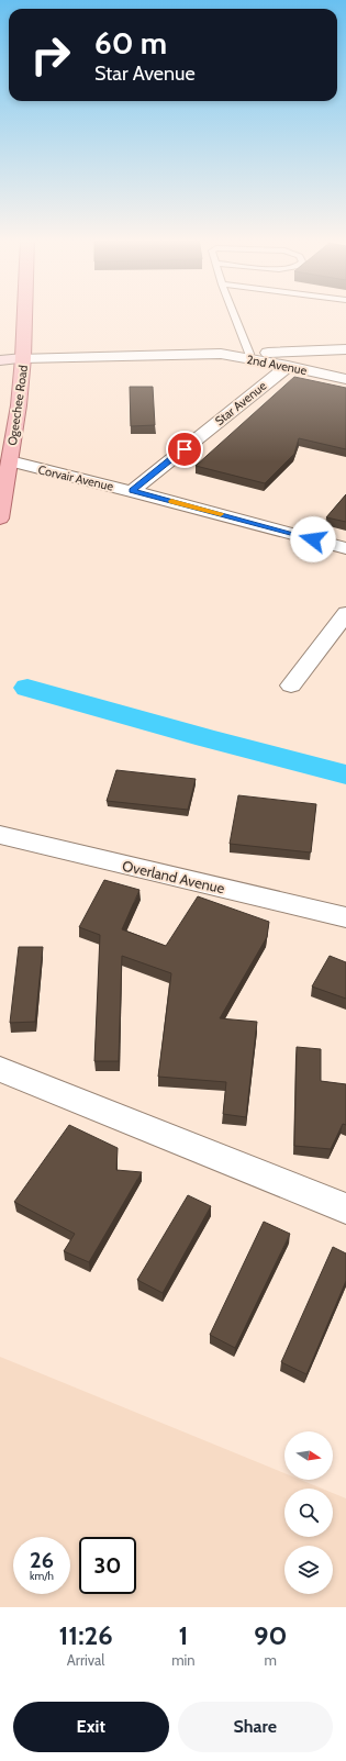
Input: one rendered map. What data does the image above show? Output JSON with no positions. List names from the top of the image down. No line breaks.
{"streets":{"main road":["Ogeechee Road"],"street":["2nd Avenue","Star Avenue","Corvair Avenue","Overland Avenue"]},"crossings":[["2nd Avenue","Star Avenue"],["2nd Avenue","Ogeechee Road"],["Star Avenue","Corvair Avenue"],["Ogeechee Road","Corvair Avenue"]],"north":"right","page":{"turn":["60 m","Star Avenue"],"speed":"26 km/h","limit":"30","eta":["11:26","Arrival","1","min","90","m"],"buttons":["Exit","Share"]}}
